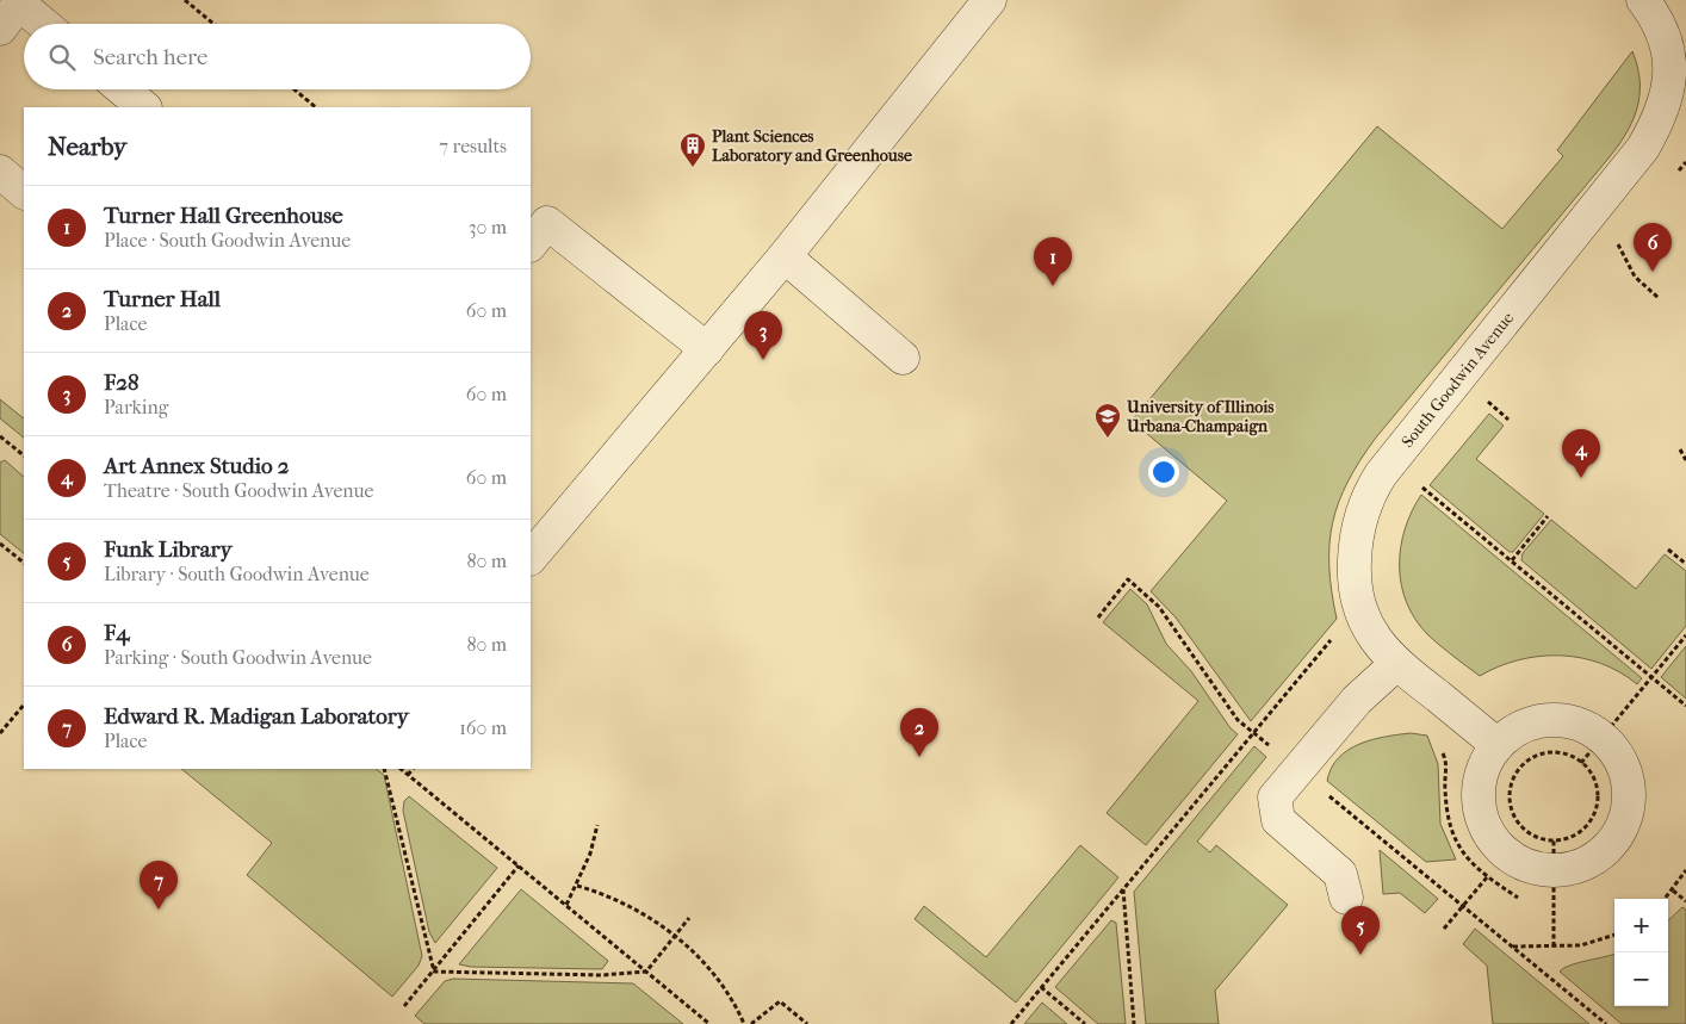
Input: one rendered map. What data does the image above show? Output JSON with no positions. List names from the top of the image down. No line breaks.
{"streets":{"street":["South Goodwin Avenue"]},"places":{"building":["Plant Sciences Laboratory and Greenhouse"],"school or university":["University of Illinois Urbana-Champaign"]},"page":{"search":"Search here","heading":["Nearby","7 results"],"list":[{"mark":"1","name":"Turner Hall Greenhouse","note":"Place · South Goodwin Avenue","value":"30 m"},{"mark":"2","name":"Turner Hall","note":"Place","value":"60 m"},{"mark":"3","name":"F28","note":"Parking","value":"60 m"},{"mark":"4","name":"Art Annex Studio 2","note":"Theatre · South Goodwin Avenue","value":"60 m"},{"mark":"5","name":"Funk Library","note":"Library · South Goodwin Avenue","value":"80 m"},{"mark":"6","name":"F4","note":"Parking · South Goodwin Avenue","value":"80 m"},{"mark":"7","name":"Edward R. Madigan Laboratory","note":"Place","value":"160 m"}],"pins":["6","1","3","4","2","7","5"],"map_buttons":["+","−"]}}
